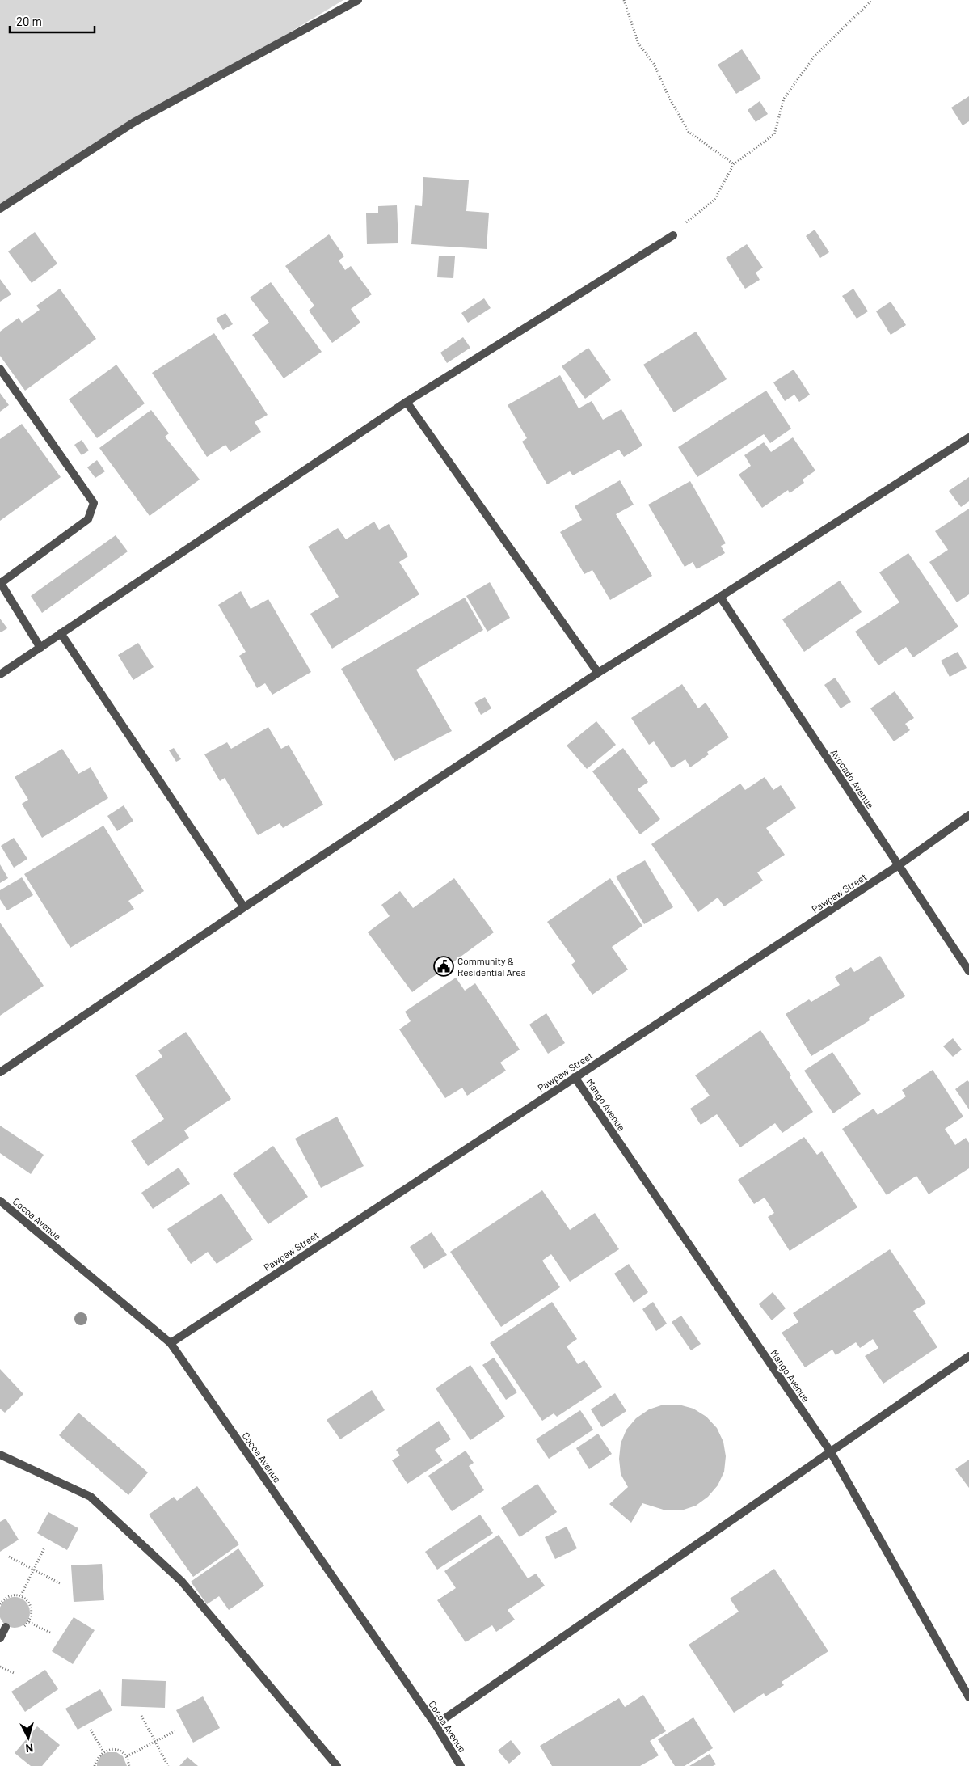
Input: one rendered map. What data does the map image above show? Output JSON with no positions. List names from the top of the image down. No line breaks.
{"streets":{"street":["Avocado Avenue","Pawpaw Street","Mango Avenue","Cocoa Avenue"]},"crossings":[["Avocado Avenue","Pawpaw Street"],["Pawpaw Street","Mango Avenue"],["Pawpaw Street","Cocoa Avenue"]],"places":{"public building":["Community & Residential Area"]},"scale_bar":"20 m","north":"bottom"}
